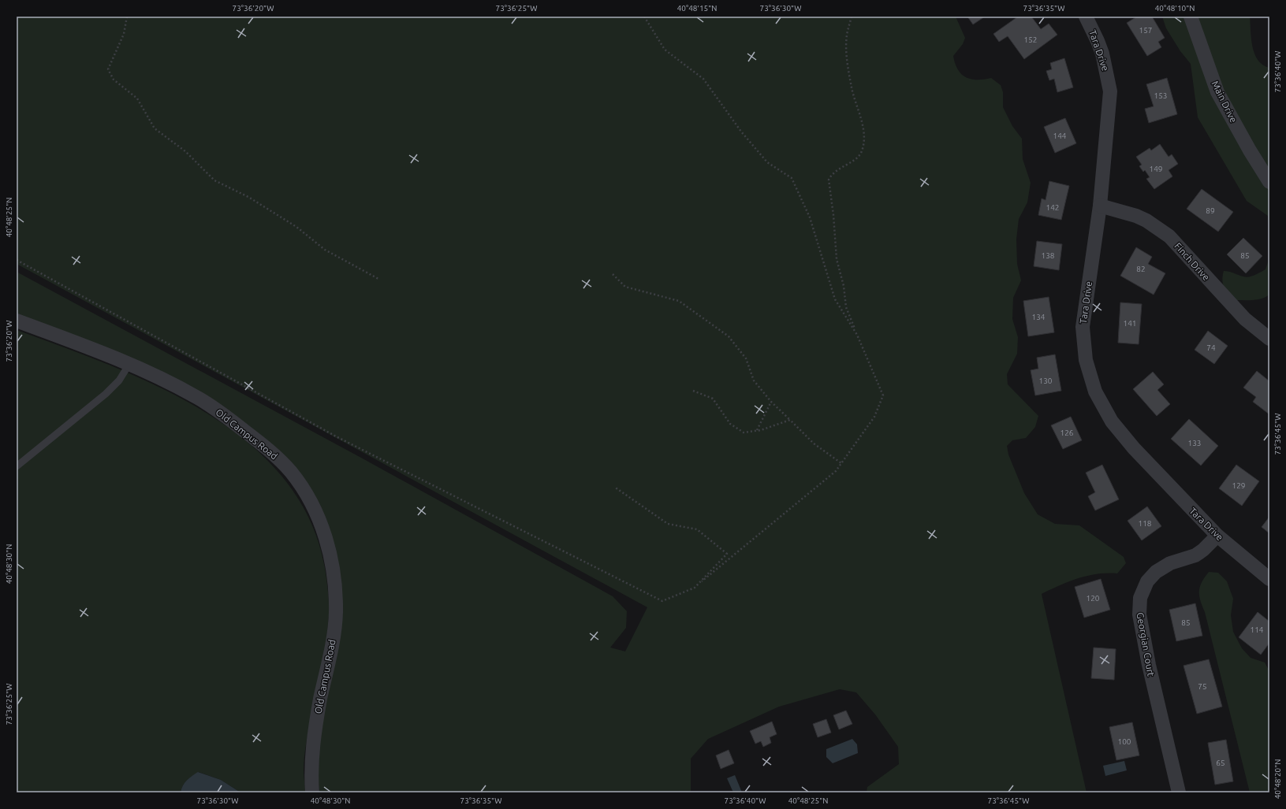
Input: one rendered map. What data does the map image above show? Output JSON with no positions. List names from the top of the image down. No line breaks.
{"streets":{"street":["Tara Drive","Main Drive","Finch Drive","Old Campus Road","Georgian Court"]},"crossings":[["Tara Drive","Finch Drive"],["Tara Drive","Georgian Court"]],"house_numbers":["157","152","153","144","149","142","89","138","85","82","134","141","74","130","126","133","129","118","120","85","114","75","100","65"],"coordinates":["73°36'20\"W","73°36'25\"W","40°48'15\"N","73°36'30\"W","73°36'35\"W","40°48'10\"N","73°36'40\"W","40°48'25\"N","73°36'45\"W","40°48'30\"N","40°48'20\"N"]}
